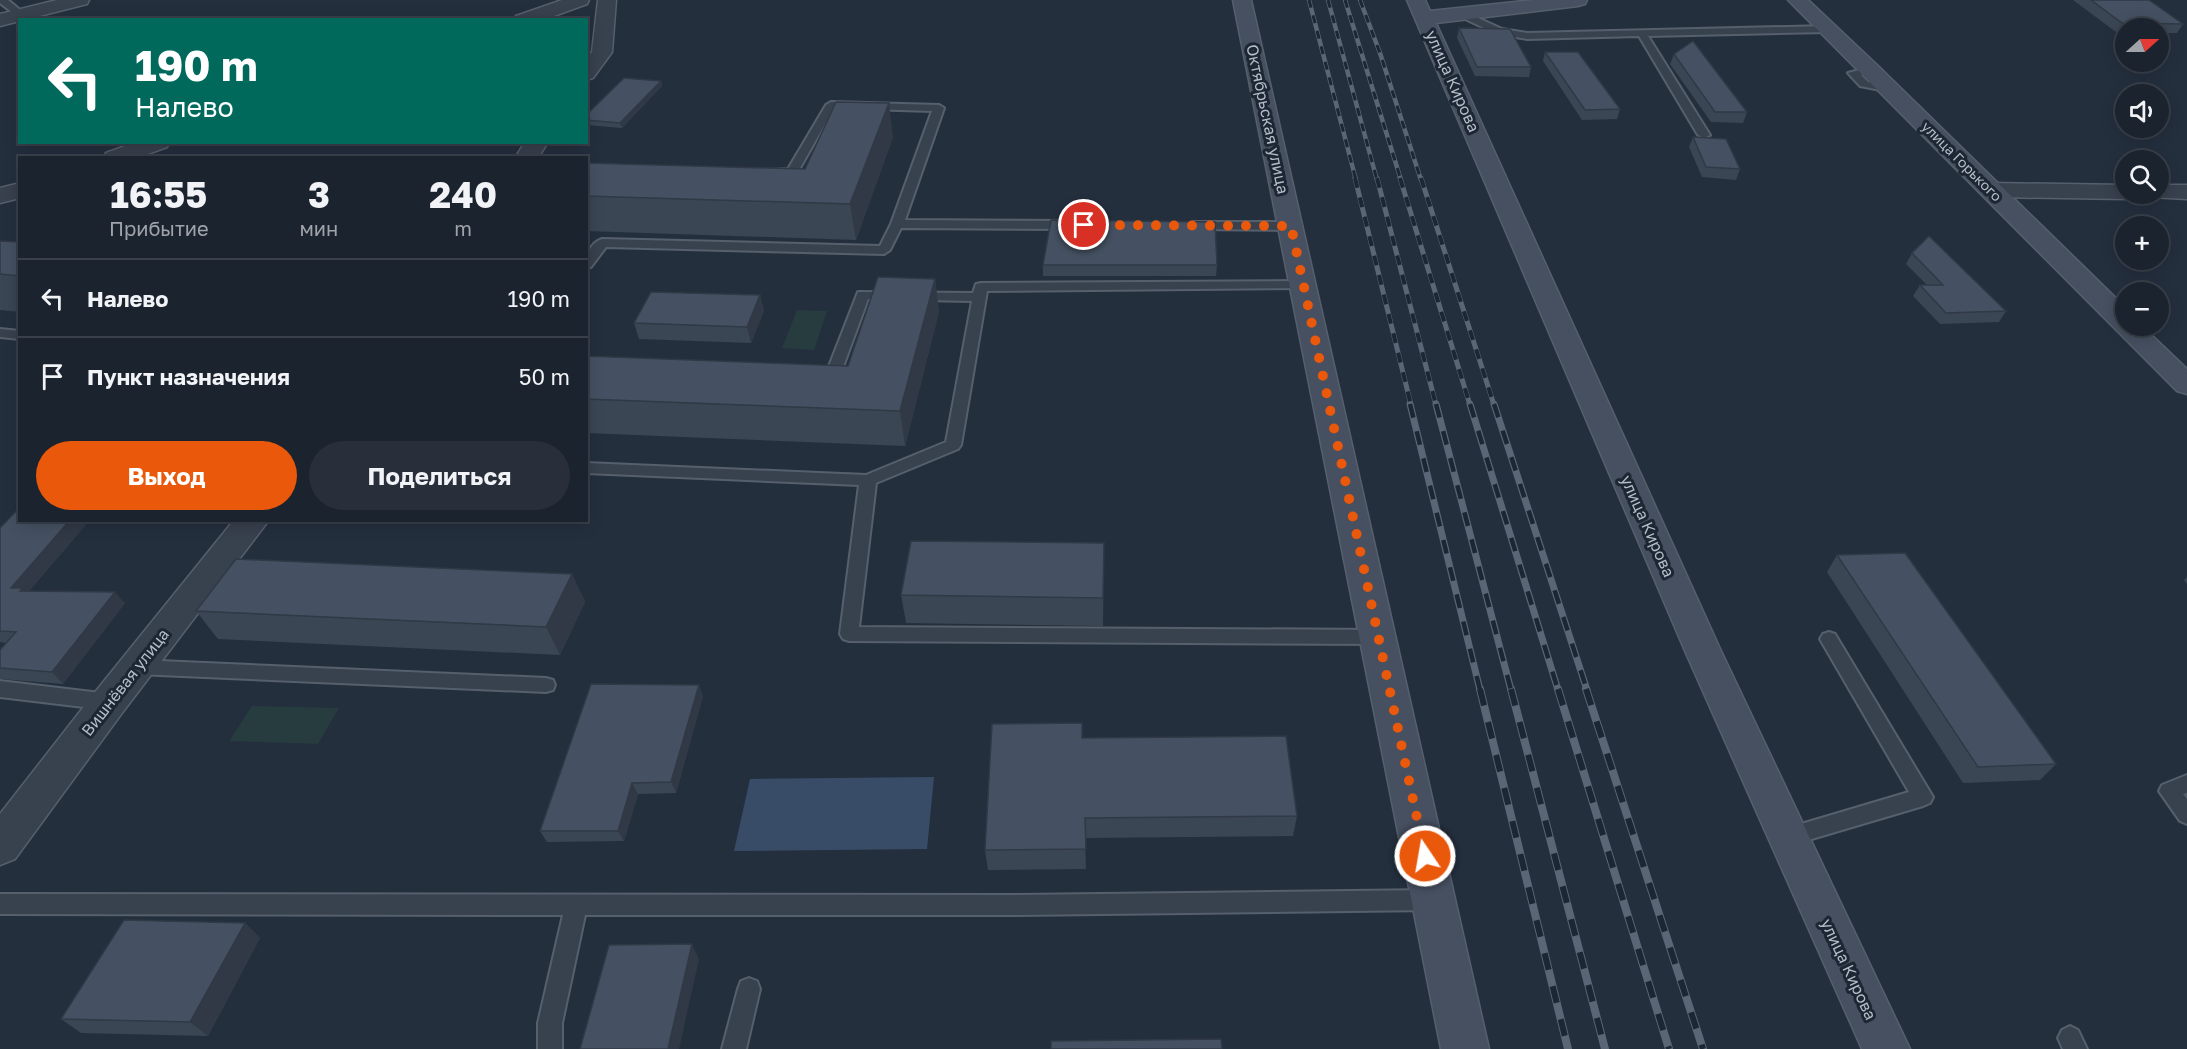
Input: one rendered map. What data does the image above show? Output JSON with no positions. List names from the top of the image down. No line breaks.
{"streets":{"street":["улица Кирова","Октябрьская улица","улица Горького","Вишнёвая улица"]},"north":"right","page":{"map_buttons":["+","−"],"turn":["190 m","Налево"],"eta":["16:55","Прибытие","3","мин","240","m"],"list":[{"name":"Налево","value":"190 m"},{"name":"Пункт назначения","value":"50 m"}],"buttons":["Выход","Поделиться"]}}
